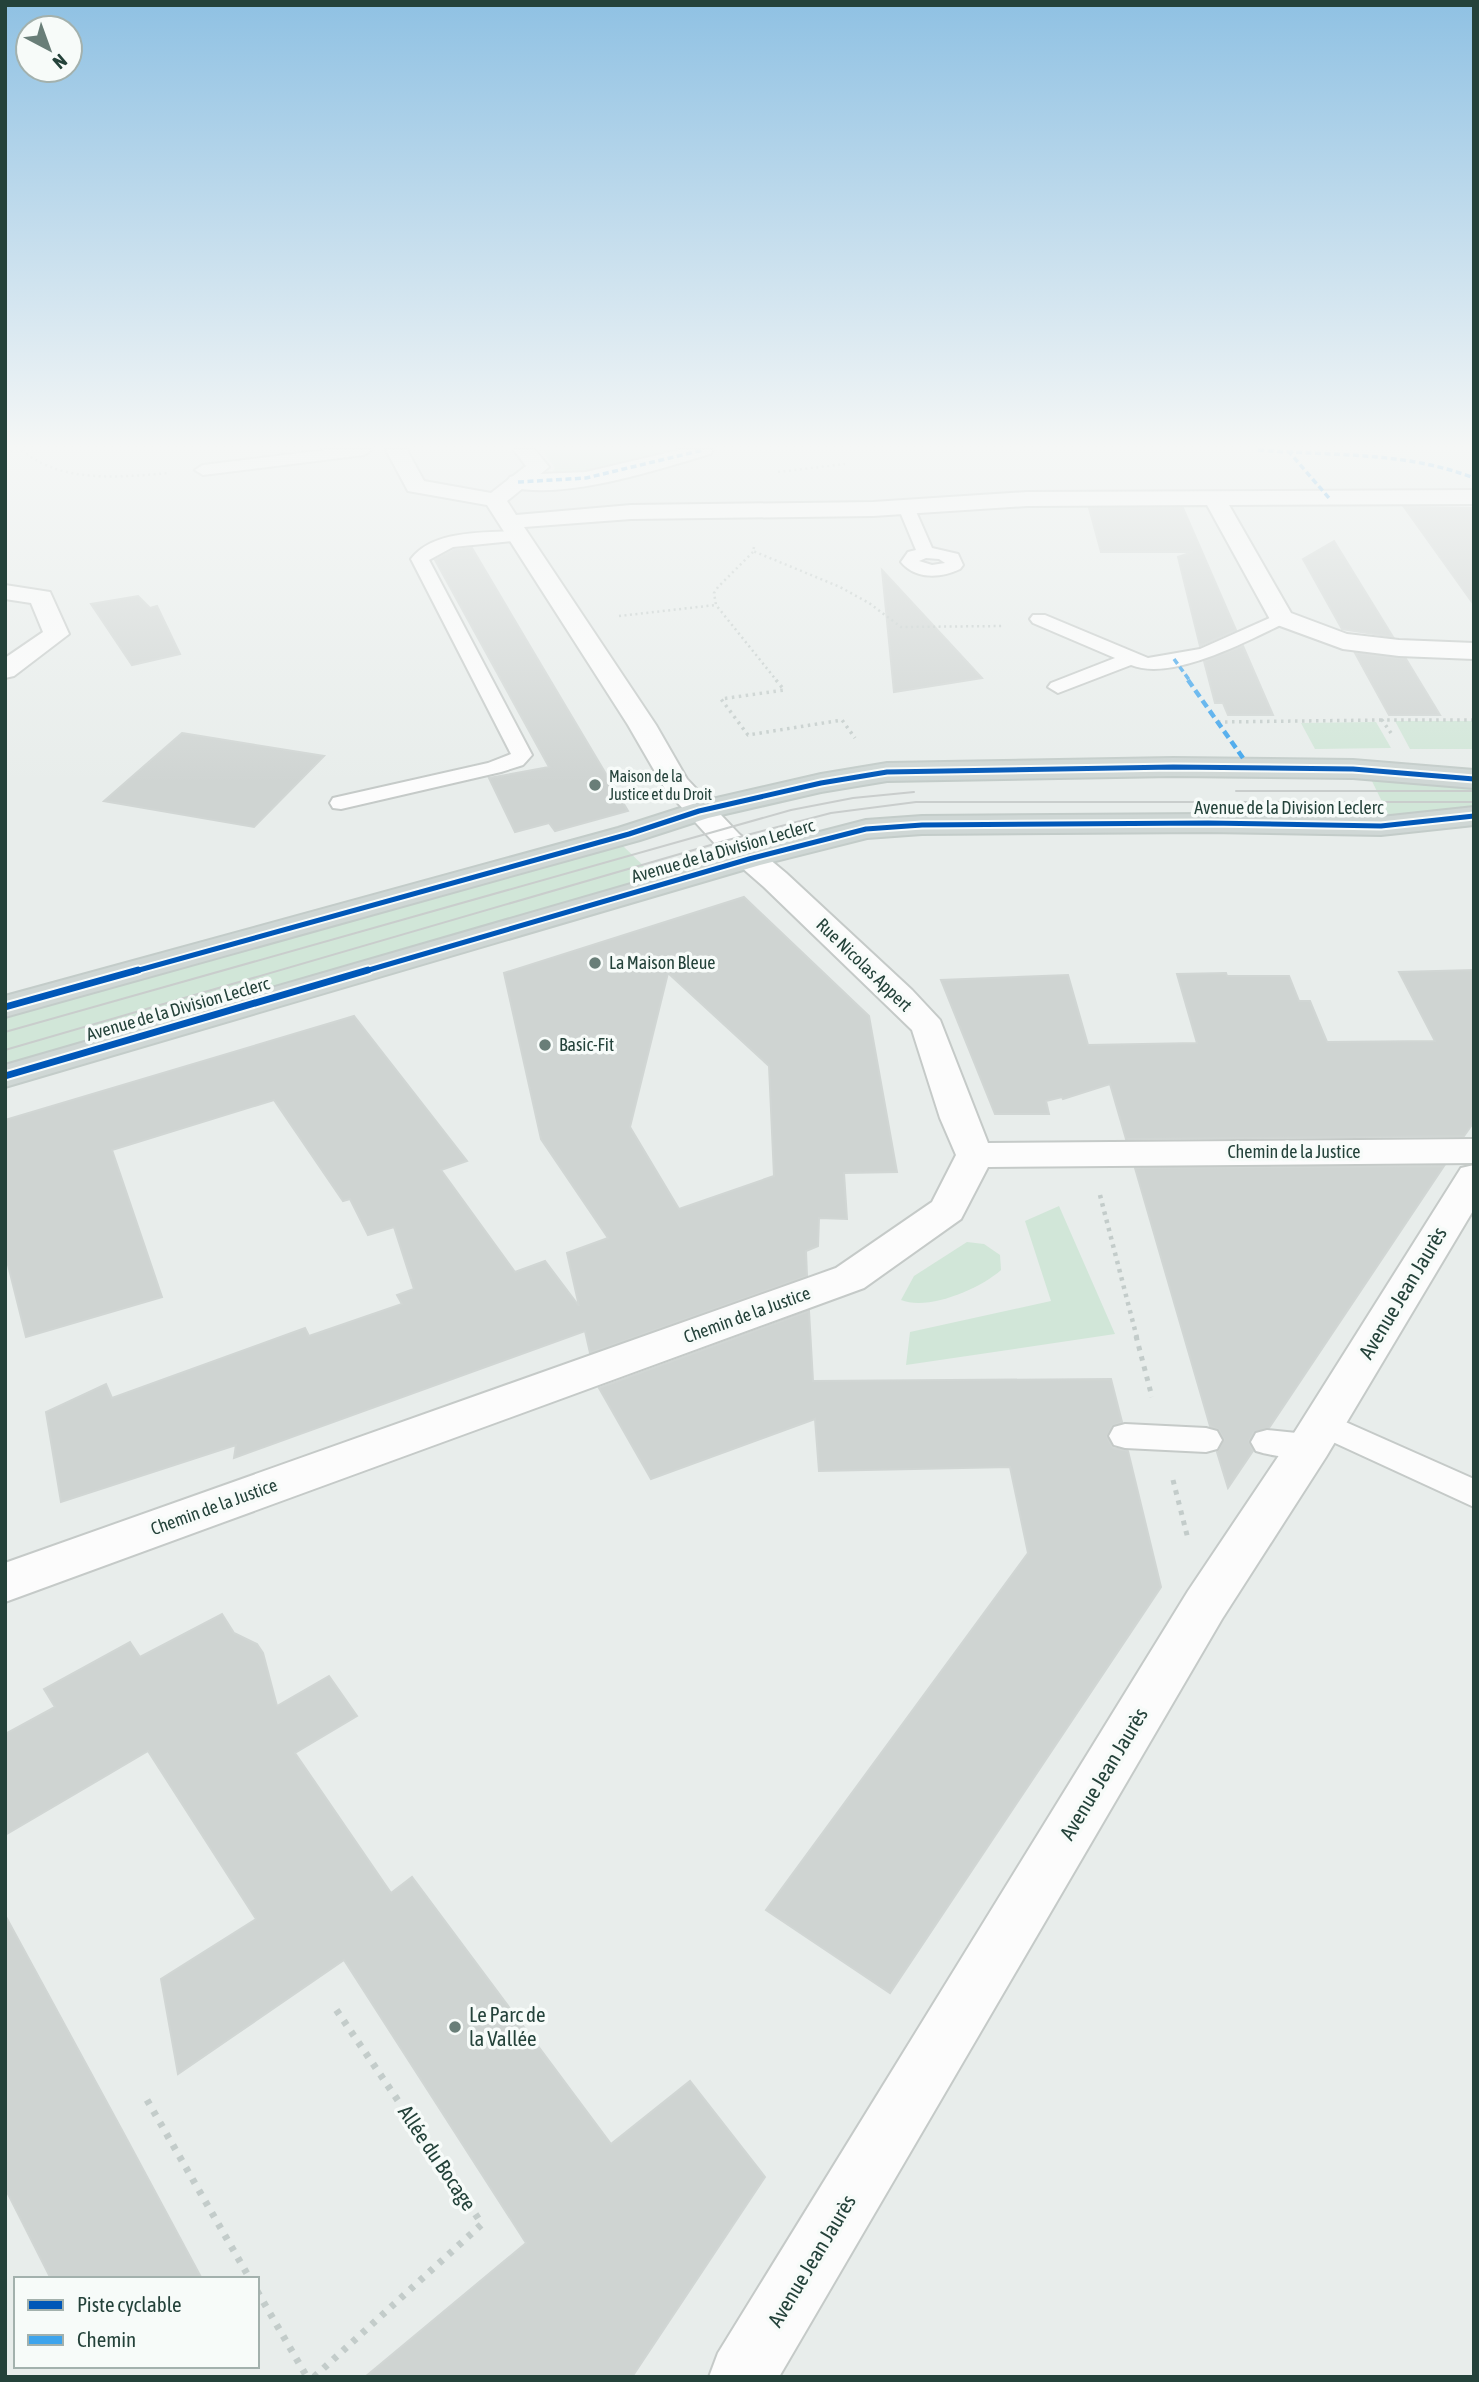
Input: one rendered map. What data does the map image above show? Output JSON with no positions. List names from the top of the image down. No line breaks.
{"streets":{"main road":["Avenue de la Division Leclerc"],"street":["Rue Nicolas Appert","Chemin de la Justice","Avenue Jean Jaurès"],"path":["Allée du Bocage"]},"crossings":[["Avenue de la Division Leclerc","Rue Nicolas Appert"],["Rue Nicolas Appert","Chemin de la Justice"]],"places":["Maison de la Justice et du Droit","La Maison Bleue","Basic-Fit","Le Parc de la Vallée"],"legend":["Piste cyclable","Chemin"],"north":"bottom right"}
